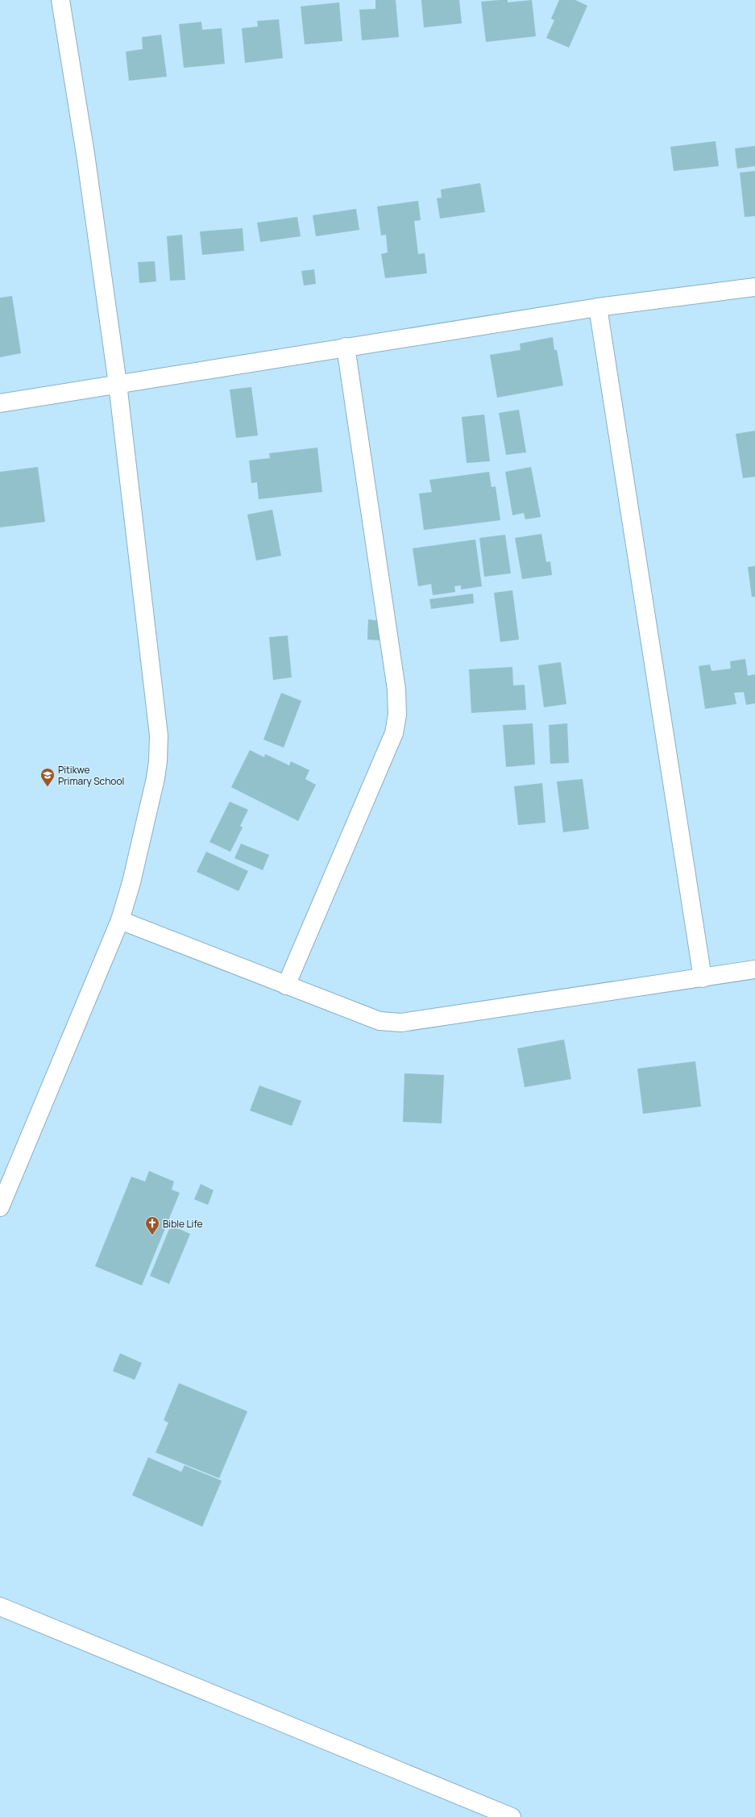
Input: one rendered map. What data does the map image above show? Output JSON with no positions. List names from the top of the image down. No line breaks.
{"places":{"school or university":["Pitikwe Primary School"],"church":["Bible Life"]}}
